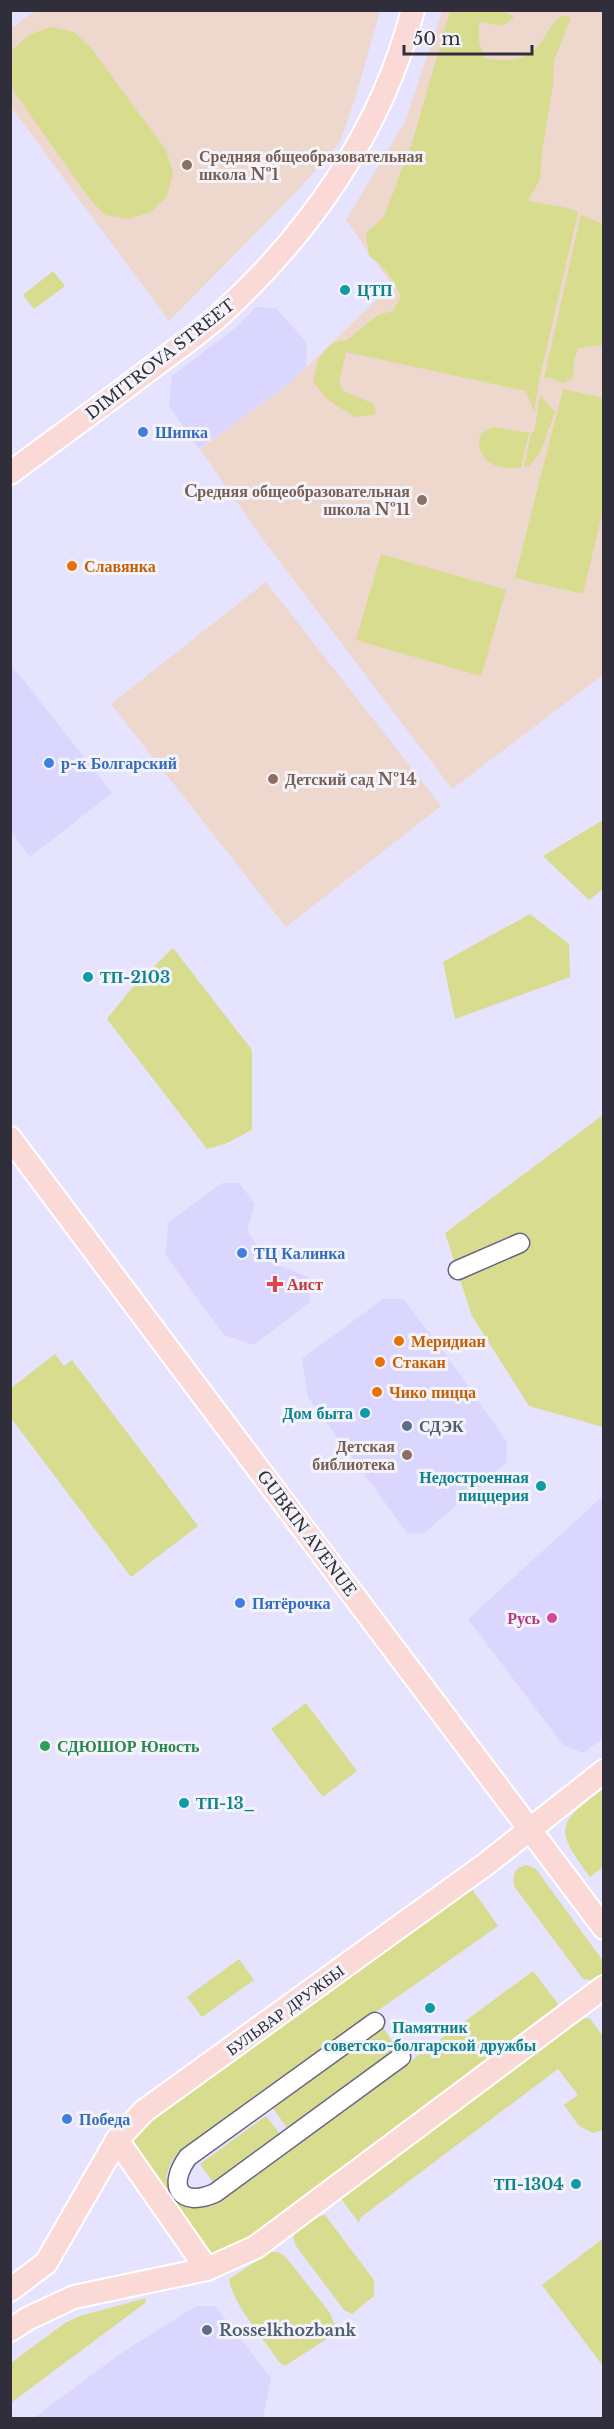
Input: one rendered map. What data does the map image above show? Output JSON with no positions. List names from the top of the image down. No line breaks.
{"streets":{"main road":["DIMITROVA STREET","GUBKIN AVENUE","БУЛЬВАР ДРУЖБЫ"]},"crossings":[["GUBKIN AVENUE","БУЛЬВАР ДРУЖБЫ"]],"places":{"other":["Средняя общеобразовательная школа №1","ЦТП","Шипка","Cредняя общеобразовательная школа №11","Славянка","р-к Болгарский","Детский сад №14","ТП-2103","ТЦ Калинка","Меридиан","Стакан","Чико пицца","Дом быта","СДЭК","Детская библиотека","Недостроенная пиццерия","Пятёрочка","Русь","СДЮШОР Юность","ТП-13_","Памятник советско-болгарской дружбы","Победа","ТП-1304","Rosselkhozbank"],"health":["Аист"]},"scale_bar":"50 m"}
